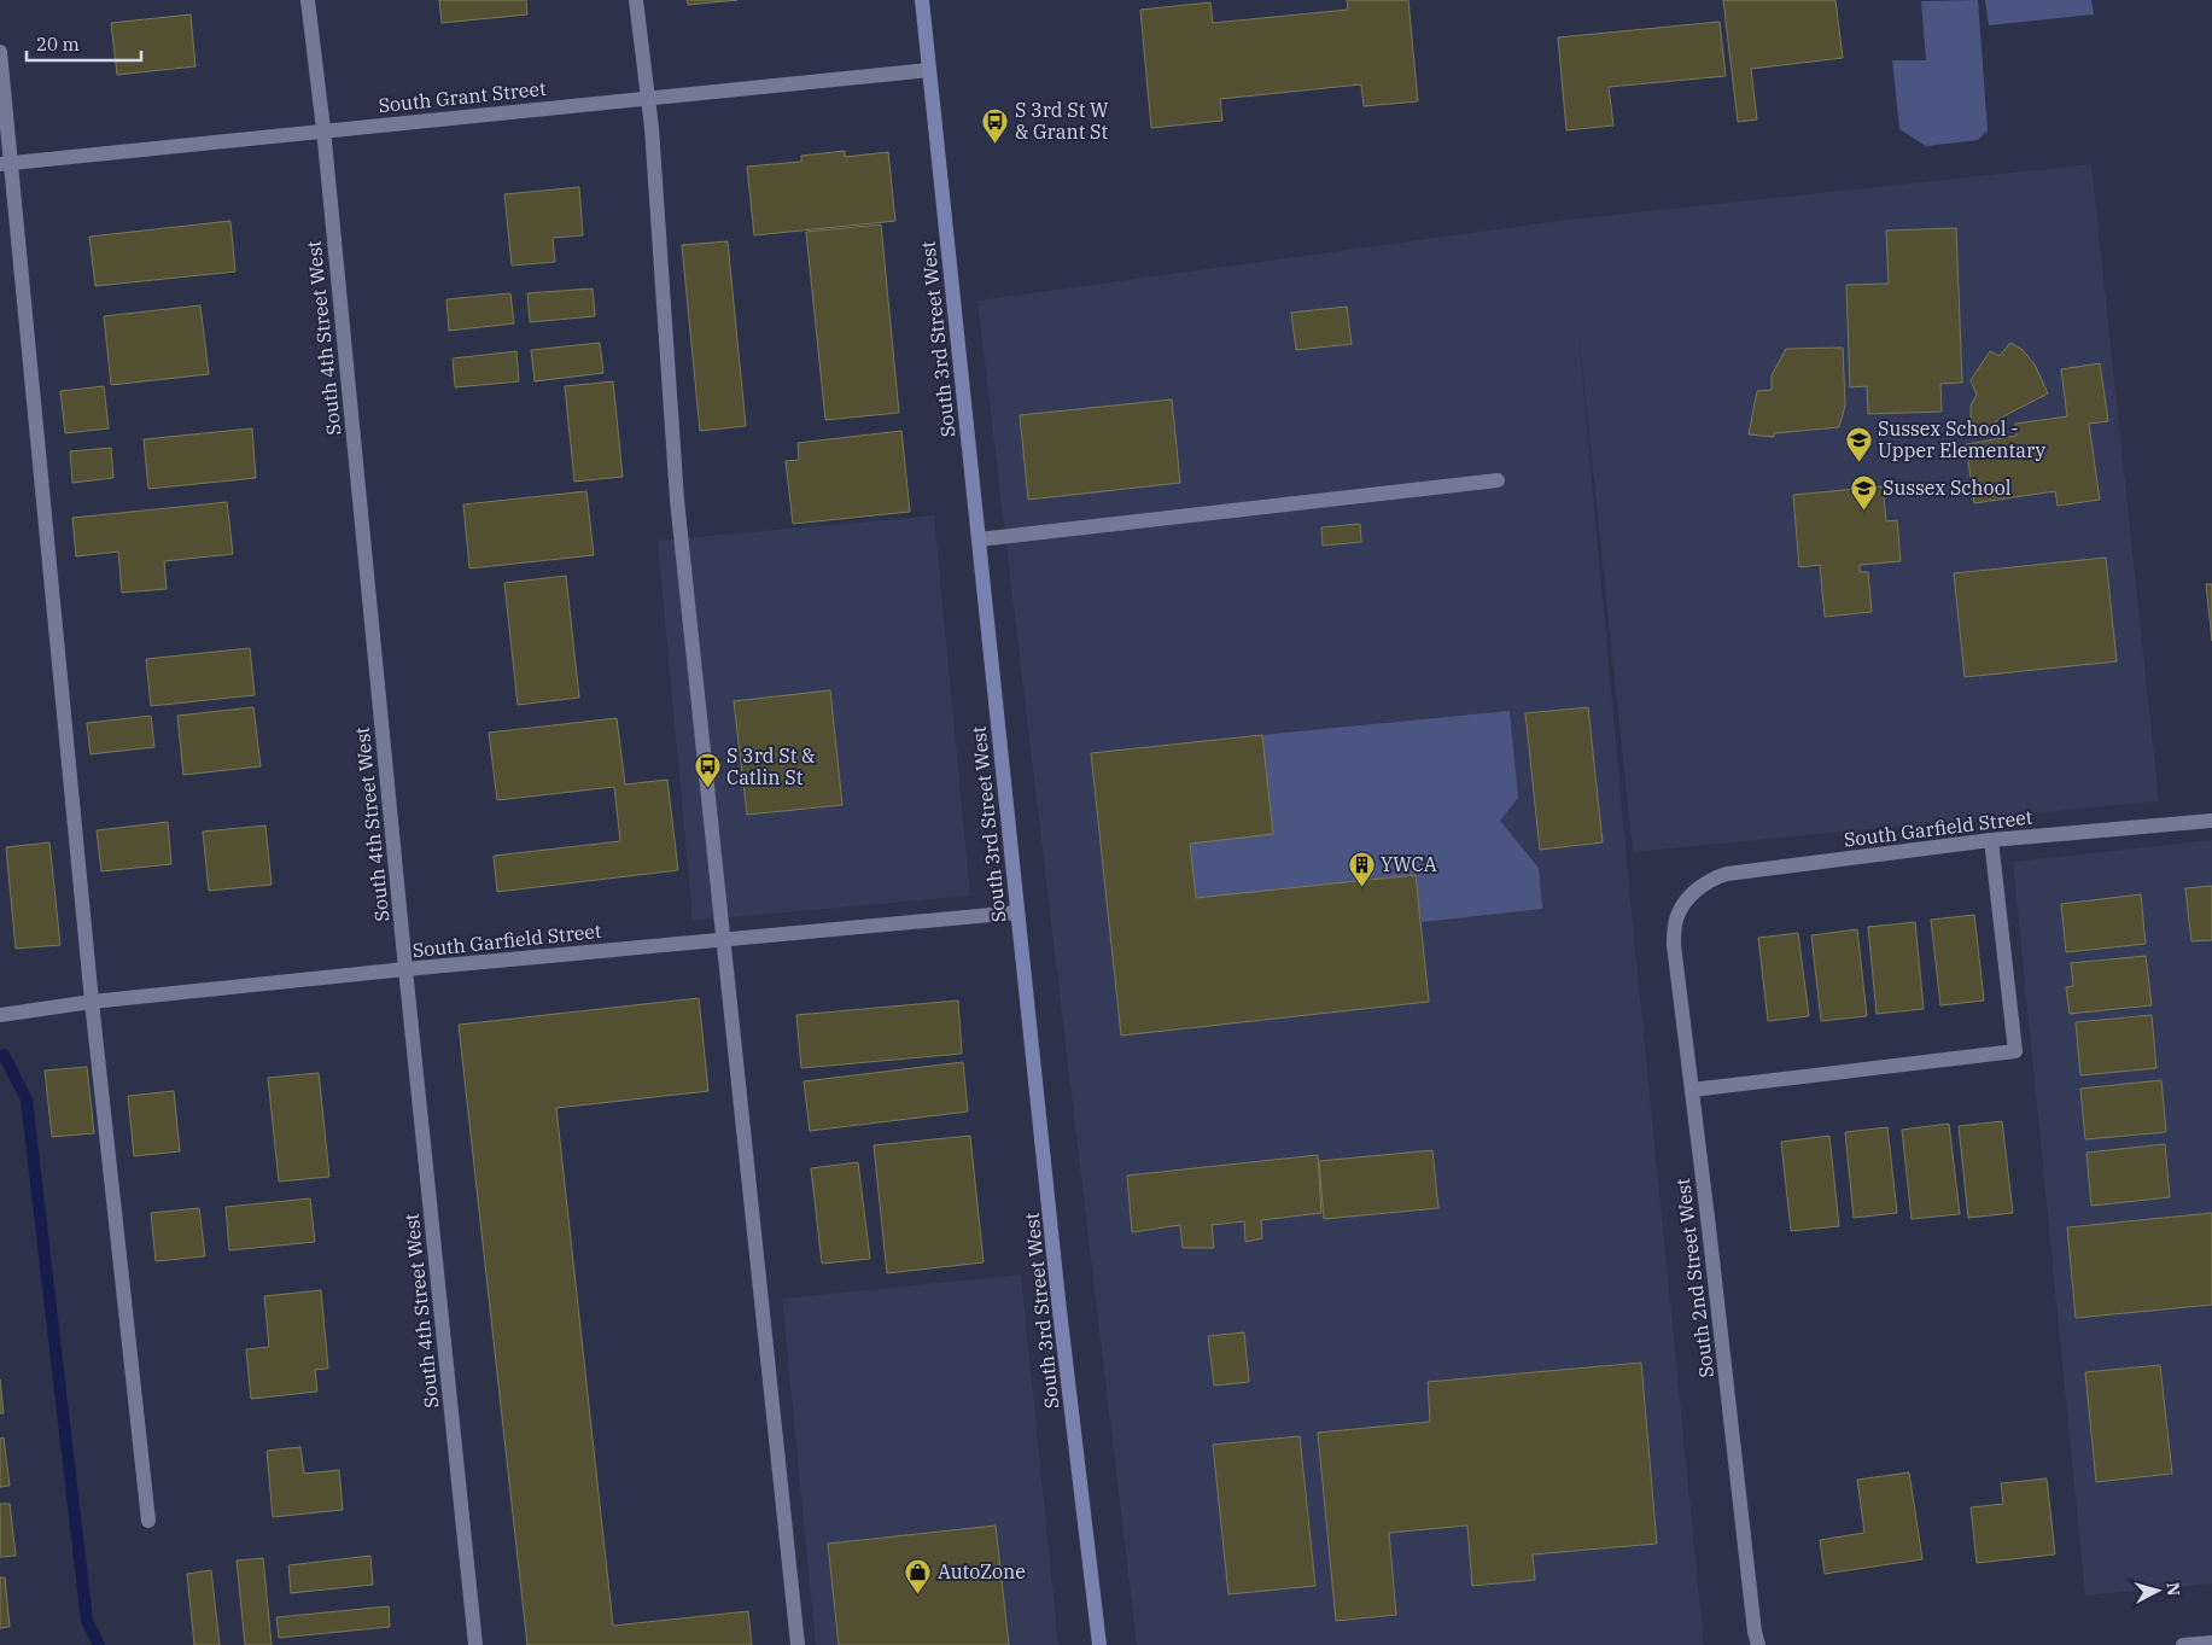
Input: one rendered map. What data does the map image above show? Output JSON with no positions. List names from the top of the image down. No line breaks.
{"streets":{"main road":["South 3rd Street West"],"street":["South Grant Street","South 4th Street West","South Garfield Street","South 2nd Street West"]},"crossings":[["South Grant Street","South 4th Street West"],["South Grant Street","South 3rd Street West"],["South 4th Street West","South Garfield Street"],["South 3rd Street West","South Garfield Street"],["South Garfield Street","South 2nd Street West"]],"places":{"bus stop":["S 3rd St W & Grant St","S 3rd St & Catlin St"],"school or university":["Sussex School - Upper Elementary","Sussex School"],"building":["YWCA"],"shop":["AutoZone"]},"scale_bar":"20 m","north":"right"}
